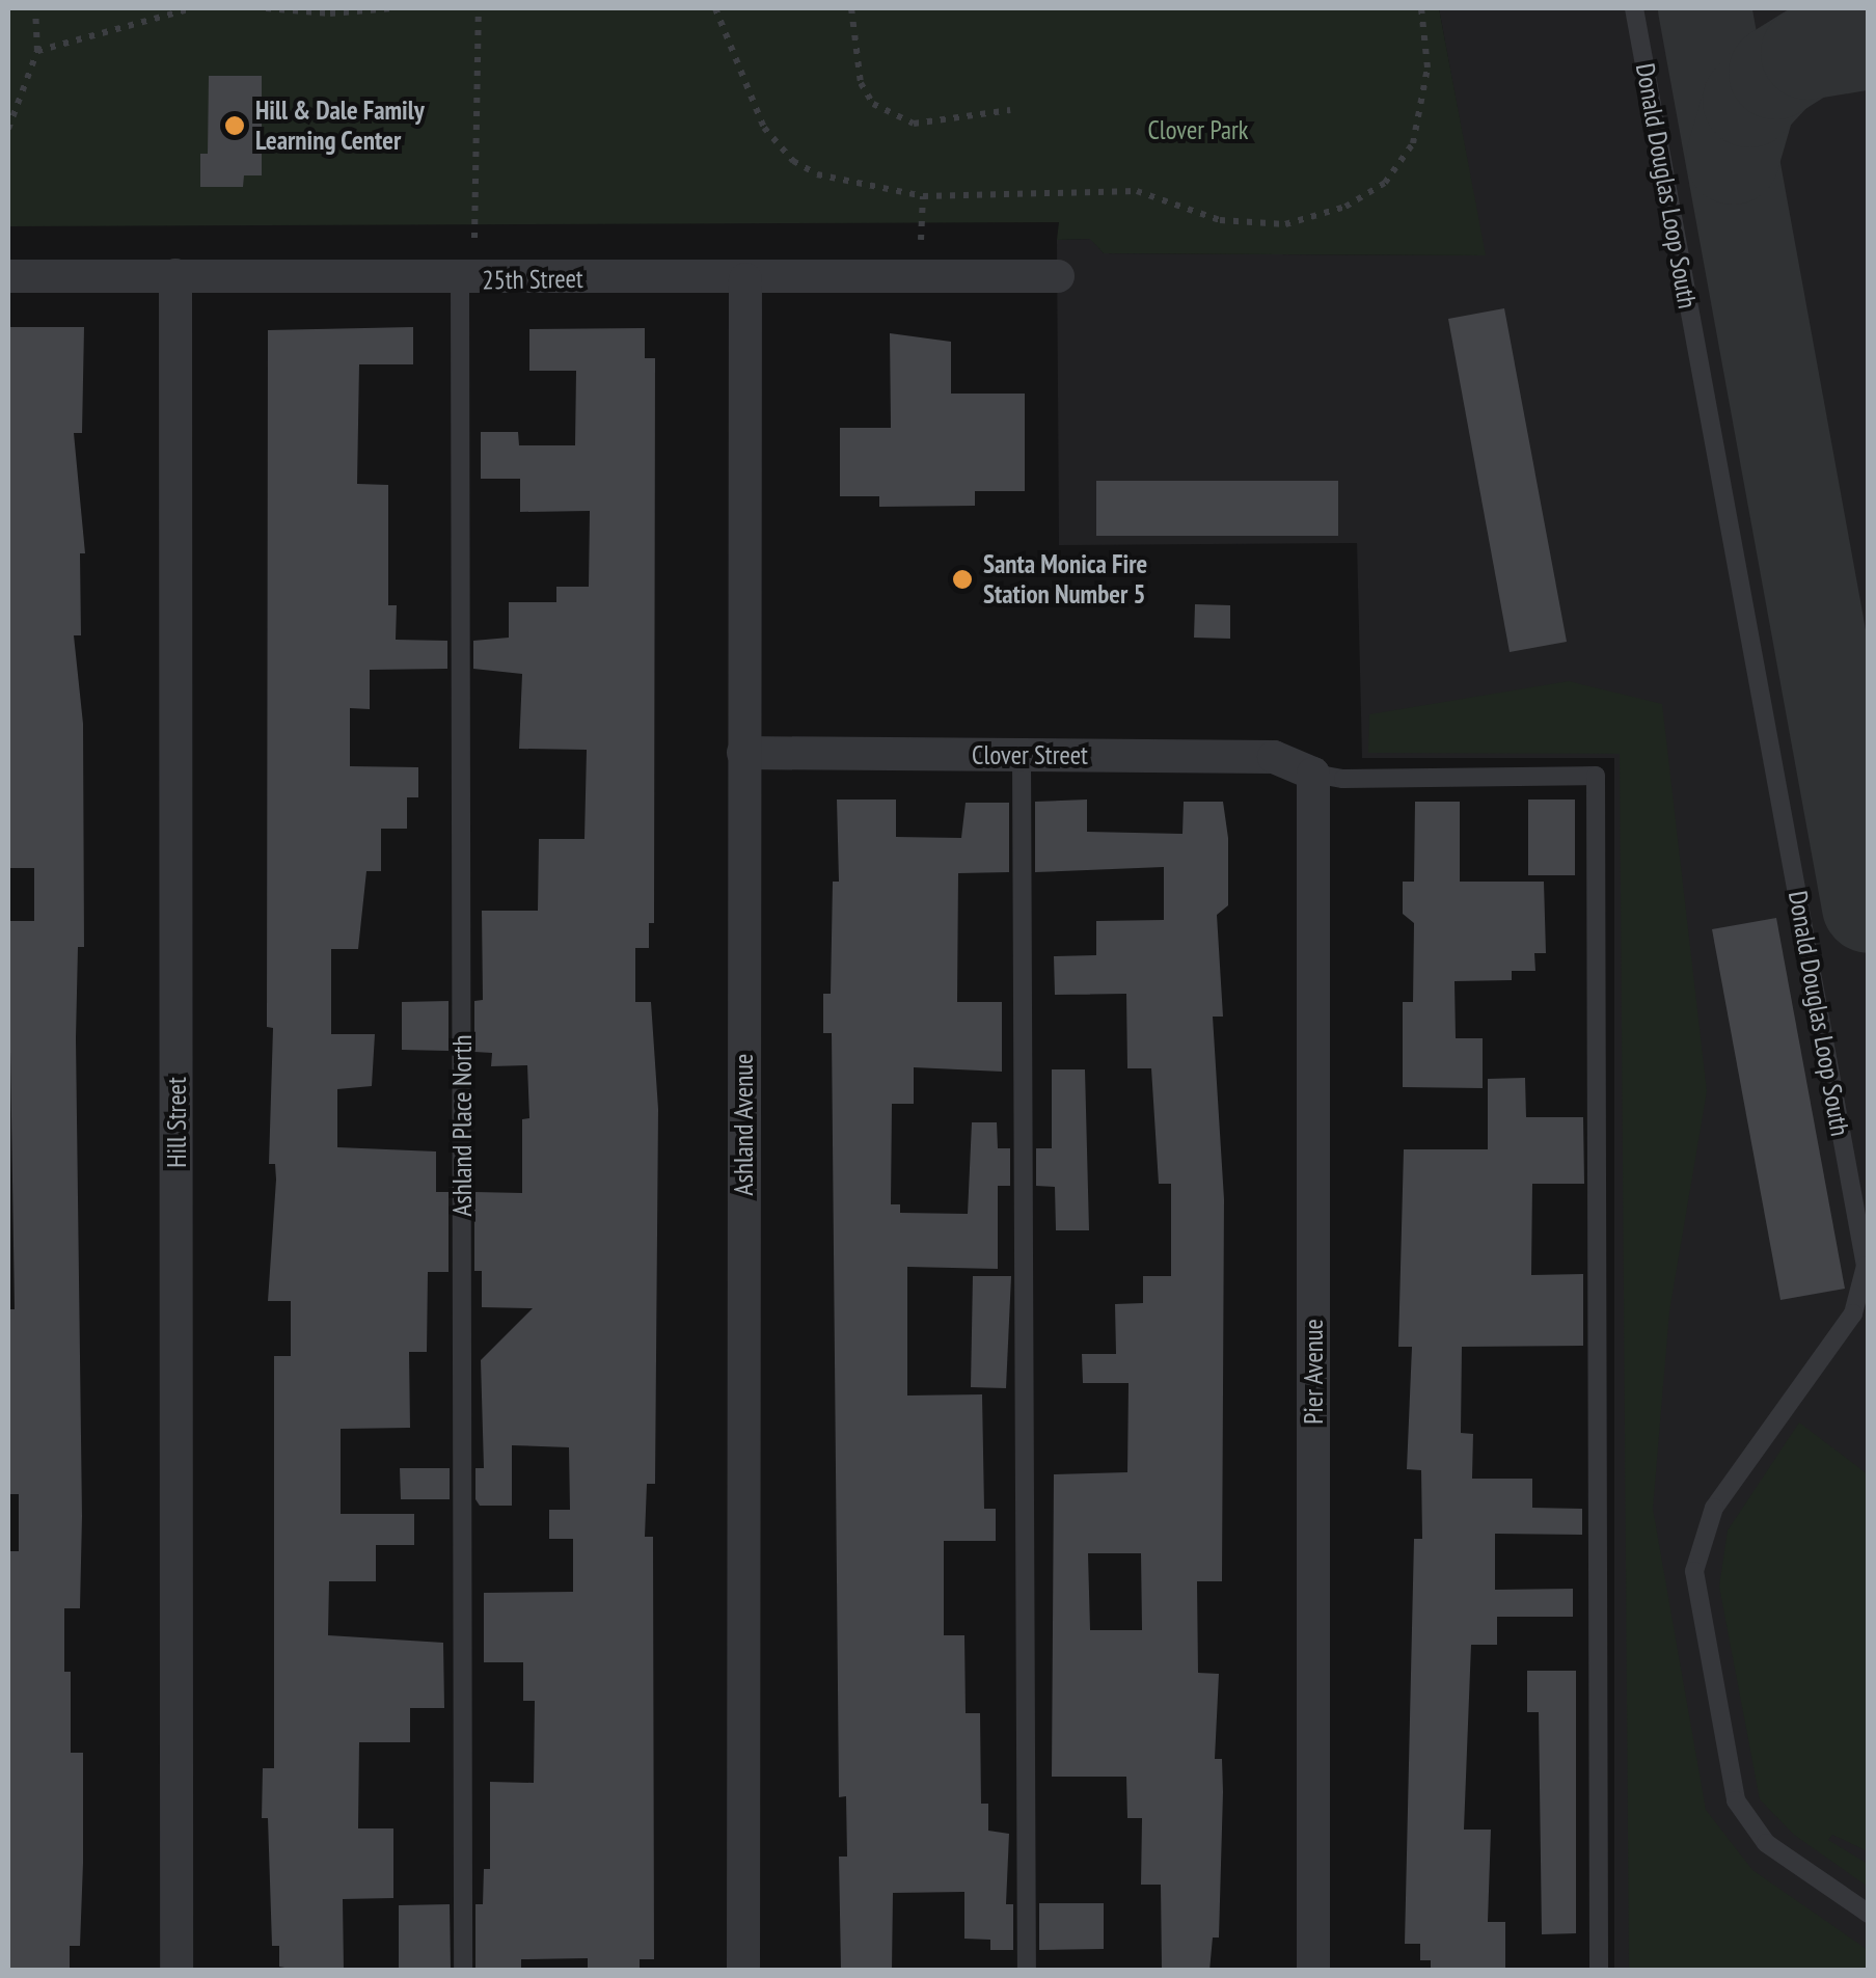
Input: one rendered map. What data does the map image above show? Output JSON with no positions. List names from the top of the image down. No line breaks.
{"streets":{"street":["25th Street","Clover Street","Hill Street","Ashland Avenue","Pier Avenue"],"lane":["Donald Douglas Loop South","Ashland Place North"]},"crossings":[["25th Street","Hill Street"],["25th Street","Ashland Avenue"],["25th Street","Ashland Place North"],["Clover Street","Ashland Avenue"],["Clover Street","Pier Avenue"]],"parks":["Clover Park"],"places":["Hill & Dale Family Learning Center","Santa Monica Fire Station Number 5"]}
